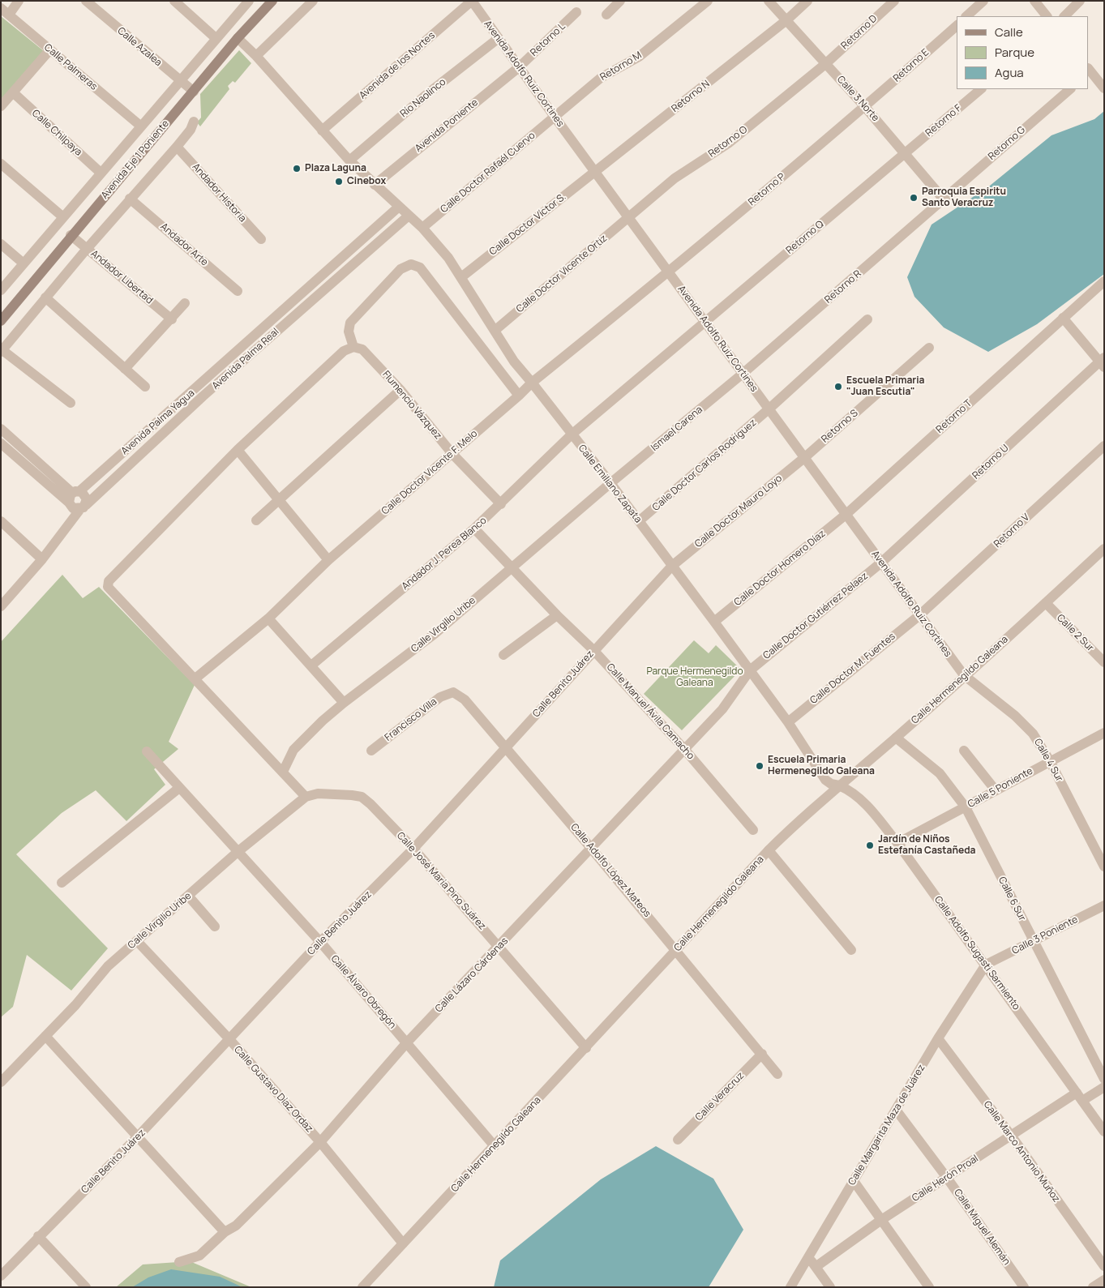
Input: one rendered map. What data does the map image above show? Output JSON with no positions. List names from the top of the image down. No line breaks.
{"streets":{"main road":["Avenida Eje 1 Poniente"],"street":["Retorno D","Retorno L","Calle Azalea","Avenida de los Nortes","Retorno E","Retorno M","Calle Palmeras","Avenida Adolfo Ruiz Cortines","Retorno N","Río Naolinco","Calle 3 Norte","Retorno F","Avenida Poniente","Calle Chilpaya","Retorno O","Retorno G","Calle Doctor Rafaél Cuervo","Retorno P","Andador Historia","Calle Doctor Víctor S.","Retorno Q","Andador Arte","Calle Doctor Vicente Ortiz","Andador Libertad","Retorno R","Avenida Palma Real","Flumencio Vázquez","Retorno T","Avenida Palma Yagua","Retorno S","Ismael Carena","Retorno U","Calle Doctor Carlos Rodríguez","Calle Doctor Vicente F. Melo","Calle Emiliano Zapata","Calle Doctor Mauro Loyo","Retorno V","Andador J. Perea Blanco","Calle Doctor Homero Díaz","Calle Doctor Gutiérrez Pelaez","Calle Virgilio Uribe","Calle 2 Sur","Calle Doctor M. Fuentes","Calle Hermenegildo Galeana","Calle Benito Juárez","Calle Manuel Ávila Camacho","Francisco Villa","Calle 4 Sur","Calle 5 Poniente","Calle Adolfo López Mateos","Calle José María Pino Suárez","Calle 6 Sur","Calle 3 Poniente","Calle Adolfo Sugasti Sarmiento","Calle Lázaro Cárdenas","Calle Álvaro Obregón","Calle Gustavo Díaz Ordaz","Calle Veracruz","Calle Margarita Maza de Juárez","Calle Marco Antonio Muñoz","Calle Herón Proal","Calle Miguel Alemán"]},"crossings":[["Retorno D","Calle 3 Norte"],["Retorno D","Retorno O"],["Retorno L","Avenida Adolfo Ruiz Cortines"],["Retorno L","Avenida Poniente"],["Calle Azalea","Avenida Eje 1 Poniente"],["Avenida de los Nortes","Avenida Adolfo Ruiz Cortines"],["Avenida de los Nortes","Calle Emiliano Zapata"],["Retorno E","Calle 3 Norte"],["Retorno E","Retorno P"],["Retorno M","Avenida Adolfo Ruiz Cortines"],["Retorno M","Calle Doctor Rafaél Cuervo"],["Calle Palmeras","Avenida Eje 1 Poniente"],["Avenida Adolfo Ruiz Cortines","Retorno N"],["Avenida Adolfo Ruiz Cortines","Río Naolinco"],["Avenida Adolfo Ruiz Cortines","Avenida Poniente"],["Avenida Adolfo Ruiz Cortines","Retorno O"],["Avenida Adolfo Ruiz Cortines","Calle Doctor Rafaél Cuervo"],["Avenida Adolfo Ruiz Cortines","Retorno P"],["Avenida Adolfo Ruiz Cortines","Calle Doctor Víctor S."],["Avenida Adolfo Ruiz Cortines","Retorno Q"],["Avenida Adolfo Ruiz Cortines","Calle Doctor Vicente Ortiz"],["Avenida Adolfo Ruiz Cortines","Retorno R"],["Avenida Adolfo Ruiz Cortines","Retorno T"],["Avenida Adolfo Ruiz Cortines","Retorno S"],["Avenida Adolfo Ruiz Cortines","Ismael Carena"],["Avenida Adolfo Ruiz Cortines","Retorno U"],["Avenida Adolfo Ruiz Cortines","Calle Doctor Carlos Rodríguez"],["Avenida Adolfo Ruiz Cortines","Calle Doctor Vicente F. Melo"],["Avenida Adolfo Ruiz Cortines","Calle Doctor Mauro Loyo"],["Avenida Adolfo Ruiz Cortines","Retorno V"],["Avenida Adolfo Ruiz Cortines","Calle Doctor Homero Díaz"],["Avenida Adolfo Ruiz Cortines","Calle Doctor Gutiérrez Pelaez"],["Avenida Adolfo Ruiz Cortines","Calle Doctor M. Fuentes"],["Avenida Adolfo Ruiz Cortines","Calle Hermenegildo Galeana"],["Avenida Adolfo Ruiz Cortines","Calle 4 Sur"],["Retorno N","Calle 3 Norte"],["Retorno N","Calle Doctor Víctor S."],["Río Naolinco","Calle Emiliano Zapata"],["Calle 3 Norte","Retorno F"],["Calle 3 Norte","Retorno O"],["Calle 3 Norte","Retorno G"],["Calle 3 Norte","Retorno P"],["Calle 3 Norte","Retorno Q"],["Calle 3 Norte","Retorno R"],["Retorno F","Retorno Q"],["Avenida Poniente","Calle Emiliano Zapata"],["Calle Chilpaya","Avenida Eje 1 Poniente"],["Retorno O","Calle Doctor Vicente Ortiz"],["Retorno G","Retorno R"],["Avenida Eje 1 Poniente","Andador Historia"],["Avenida Eje 1 Poniente","Andador Arte"],["Avenida Eje 1 Poniente","Andador Libertad"],["Avenida Eje 1 Poniente","Calle Emiliano Zapata"],["Calle Doctor Rafaél Cuervo","Calle Emiliano Zapata"],["Retorno P","Calle Doctor Vicente F. Melo"],["Calle Doctor Víctor S.","Calle Emiliano Zapata"],["Retorno Q","Calle Emiliano Zapata"],["Retorno Q","Andador J. Perea Blanco"],["Calle Doctor Vicente Ortiz","Calle Emiliano Zapata"],["Retorno R","Ismael Carena"],["Avenida Palma Real","Avenida Palma Yagua"],["Avenida Palma Real","Calle Emiliano Zapata"],["Flumencio Vázquez","Calle Doctor Vicente F. Melo"],["Flumencio Vázquez","Andador J. Perea Blanco"],["Retorno T","Calle Doctor Homero Díaz"],["Avenida Palma Yagua","Calle Emiliano Zapata"],["Retorno S","Calle Doctor Mauro Loyo"],["Ismael Carena","Calle Emiliano Zapata"],["Ismael Carena","Calle Virgilio Uribe"],["Retorno U","Calle Doctor Gutiérrez Pelaez"],["Calle Doctor Carlos Rodríguez","Calle Emiliano Zapata"],["Calle Doctor Vicente F. Melo","Calle Emiliano Zapata"],["Calle Emiliano Zapata","Calle Doctor Mauro Loyo"],["Calle Emiliano Zapata","Andador J. Perea Blanco"],["Calle Emiliano Zapata","Calle Doctor Homero Díaz"],["Calle Emiliano Zapata","Calle Doctor Gutiérrez Pelaez"],["Calle Emiliano Zapata","Calle Virgilio Uribe"],["Calle Emiliano Zapata","Calle Doctor M. Fuentes"],["Calle Emiliano Zapata","Calle Hermenegildo Galeana"],["Calle Emiliano Zapata","Calle Benito Juárez"],["Calle Emiliano Zapata","Calle Adolfo Sugasti Sarmiento"],["Calle Emiliano Zapata","Calle Lázaro Cárdenas"],["Calle Doctor Mauro Loyo","Calle Benito Juárez"],["Retorno V","Calle Doctor M. Fuentes"],["Andador J. Perea Blanco","Calle Manuel Ávila Camacho"],["Calle Doctor Gutiérrez Pelaez","Calle Lázaro Cárdenas"],["Calle Virgilio Uribe","Calle Manuel Ávila Camacho"],["Calle Virgilio Uribe","Calle José María Pino Suárez"],["Calle Virgilio Uribe","Calle Álvaro Obregón"],["Calle Virgilio Uribe","Calle Gustavo Díaz Ordaz"],["Calle 2 Sur","Calle Hermenegildo Galeana"],["Calle Hermenegildo Galeana","Calle 4 Sur"],["Calle Hermenegildo Galeana","Calle Adolfo López Mateos"],["Calle Hermenegildo Galeana","Calle José María Pino Suárez"],["Calle Hermenegildo Galeana","Calle 6 Sur"],["Calle Hermenegildo Galeana","Calle Adolfo Sugasti Sarmiento"],["Calle Hermenegildo Galeana","Calle Álvaro Obregón"],["Calle Hermenegildo Galeana","Calle Gustavo Díaz Ordaz"],["Calle Benito Juárez","Calle Manuel Ávila Camacho"],["Calle Benito Juárez","Calle Adolfo López Mateos"],["Calle Benito Juárez","Calle José María Pino Suárez"],["Calle Benito Juárez","Calle Álvaro Obregón"],["Calle Benito Juárez","Calle Gustavo Díaz Ordaz"],["Calle Manuel Ávila Camacho","Calle Lázaro Cárdenas"],["Francisco Villa","Calle Adolfo López Mateos"],["Calle 4 Sur","Calle 5 Poniente"],["Calle 5 Poniente","Calle 6 Sur"],["Calle 5 Poniente","Calle Adolfo Sugasti Sarmiento"],["Calle Adolfo López Mateos","Calle Lázaro Cárdenas"],["Calle Adolfo López Mateos","Calle Veracruz"],["Calle José María Pino Suárez","Calle Lázaro Cárdenas"],["Calle 6 Sur","Calle 3 Poniente"],["Calle 3 Poniente","Calle Adolfo Sugasti Sarmiento"],["Calle 3 Poniente","Calle Margarita Maza de Juárez"],["Calle Adolfo Sugasti Sarmiento","Calle Margarita Maza de Juárez"],["Calle Adolfo Sugasti Sarmiento","Calle Herón Proal"],["Calle Lázaro Cárdenas","Calle Álvaro Obregón"],["Calle Lázaro Cárdenas","Calle Gustavo Díaz Ordaz"],["Calle Margarita Maza de Juárez","Calle Marco Antonio Muñoz"],["Calle Margarita Maza de Juárez","Calle Miguel Alemán"],["Calle Marco Antonio Muñoz","Calle Herón Proal"],["Calle Herón Proal","Calle Miguel Alemán"]],"parks":["Parque Hermenegildo Galeana"],"places":["Plaza Laguna","Cinebox","Parroquia Espiritu Santo Veracruz","Escuela Primaria \"Juan Escutia\"","Escuela Primaria Hermenegildo Galeana","Jardín de Niños Estefanía Castañeda"],"legend":["Calle","Parque","Agua"]}
